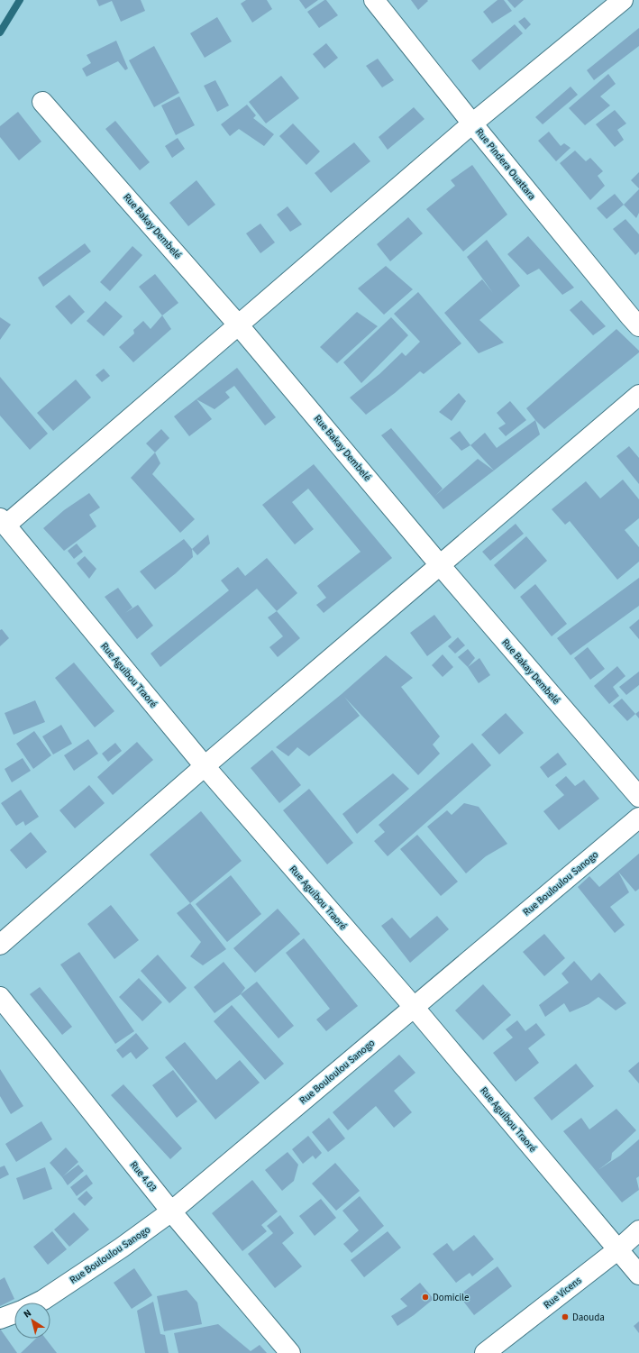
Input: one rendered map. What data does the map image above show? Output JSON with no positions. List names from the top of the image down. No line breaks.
{"streets":{"street":["Rue Pindera Ouattara","Rue Bakay Dembelé","Rue Aguibou Traoré","Rue Bouloulou Sanogo","Rue 4.03","Rue Vicens"]},"crossings":[["Rue Aguibou Traoré","Rue Bouloulou Sanogo"],["Rue Aguibou Traoré","Rue Vicens"],["Rue Bouloulou Sanogo","Rue 4.03"]],"places":["Domicile","Daouda"],"north":"top left"}
